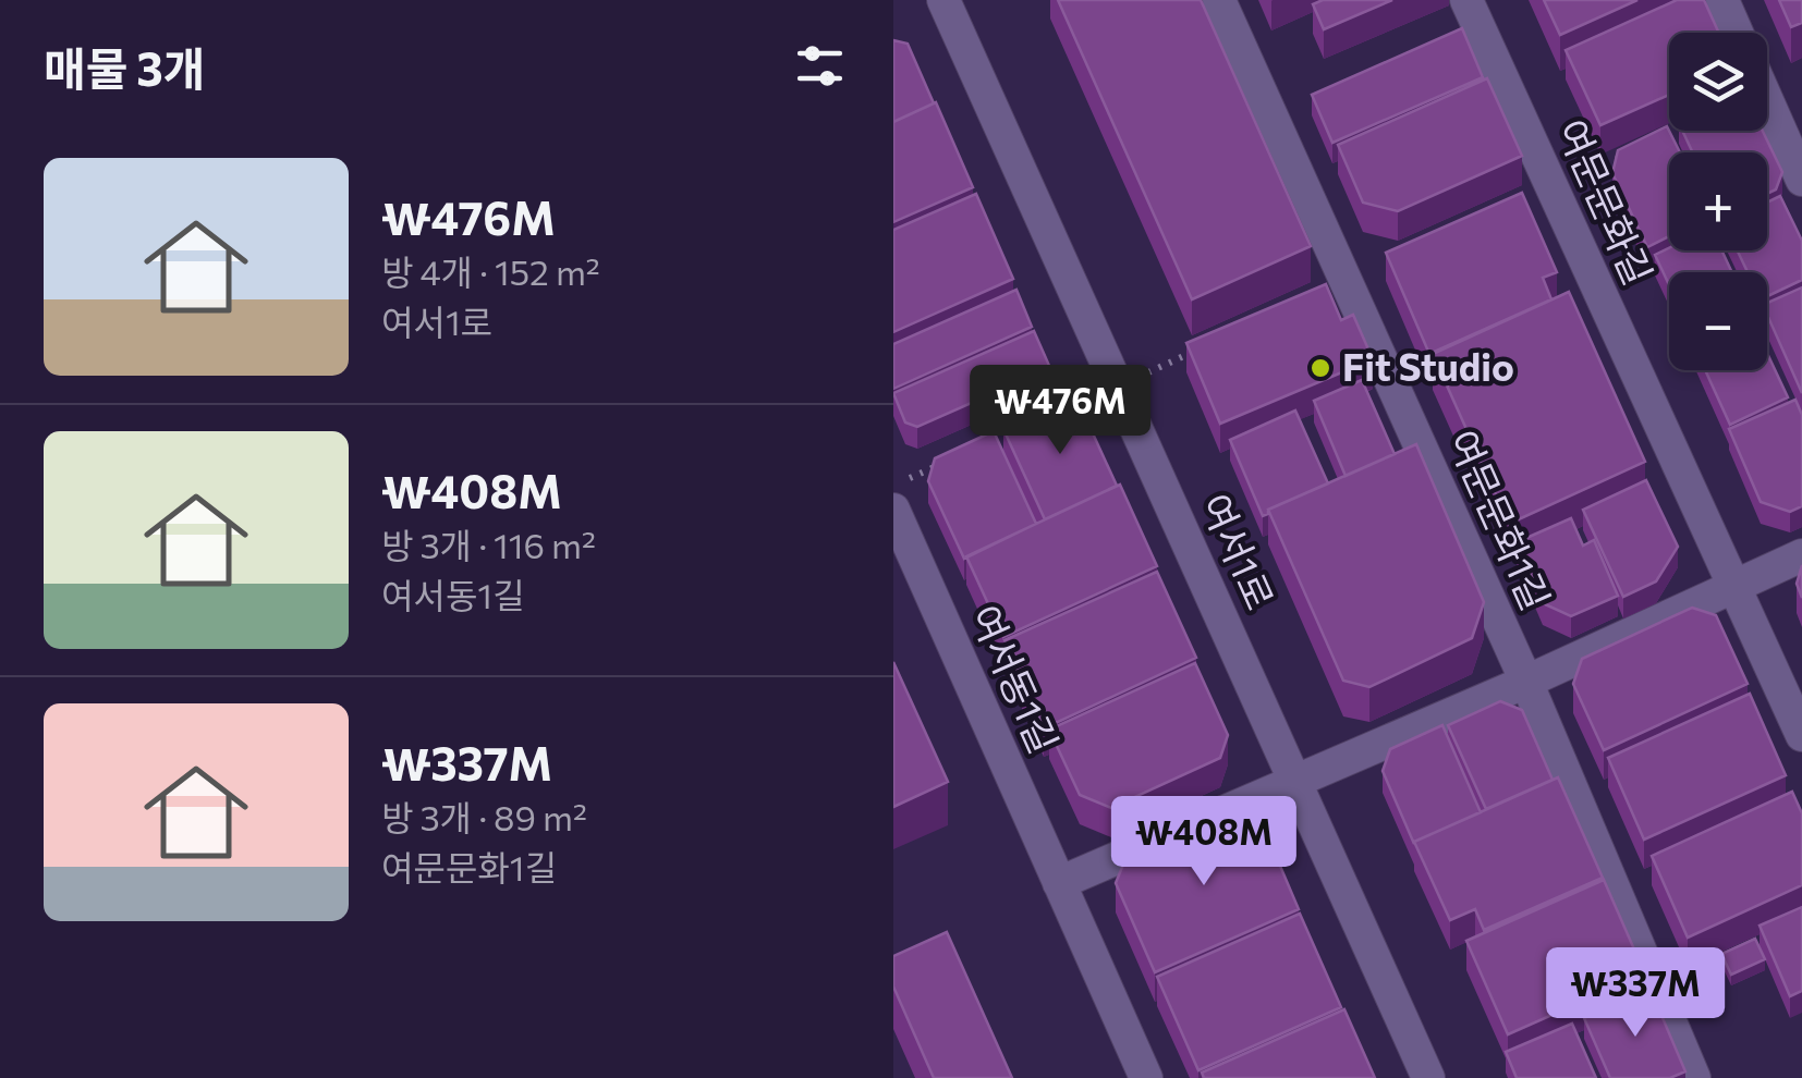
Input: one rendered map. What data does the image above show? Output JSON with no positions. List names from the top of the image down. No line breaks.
{"streets":{"street":["여문문화길","여문문화1길","여서1로","여서동1길"]},"places":["Fit Studio"],"page":{"heading":"매물 3개","map_buttons":["+","−"],"list":[{"name":"₩476M","note":"방 4개 · 152 m² · 여서1로"},{"name":"₩408M","note":"방 3개 · 116 m² · 여서동1길"},{"name":"₩337M","note":"방 3개 · 89 m² · 여문문화1길"}],"price":["₩476M","₩408M","₩337M"]}}
